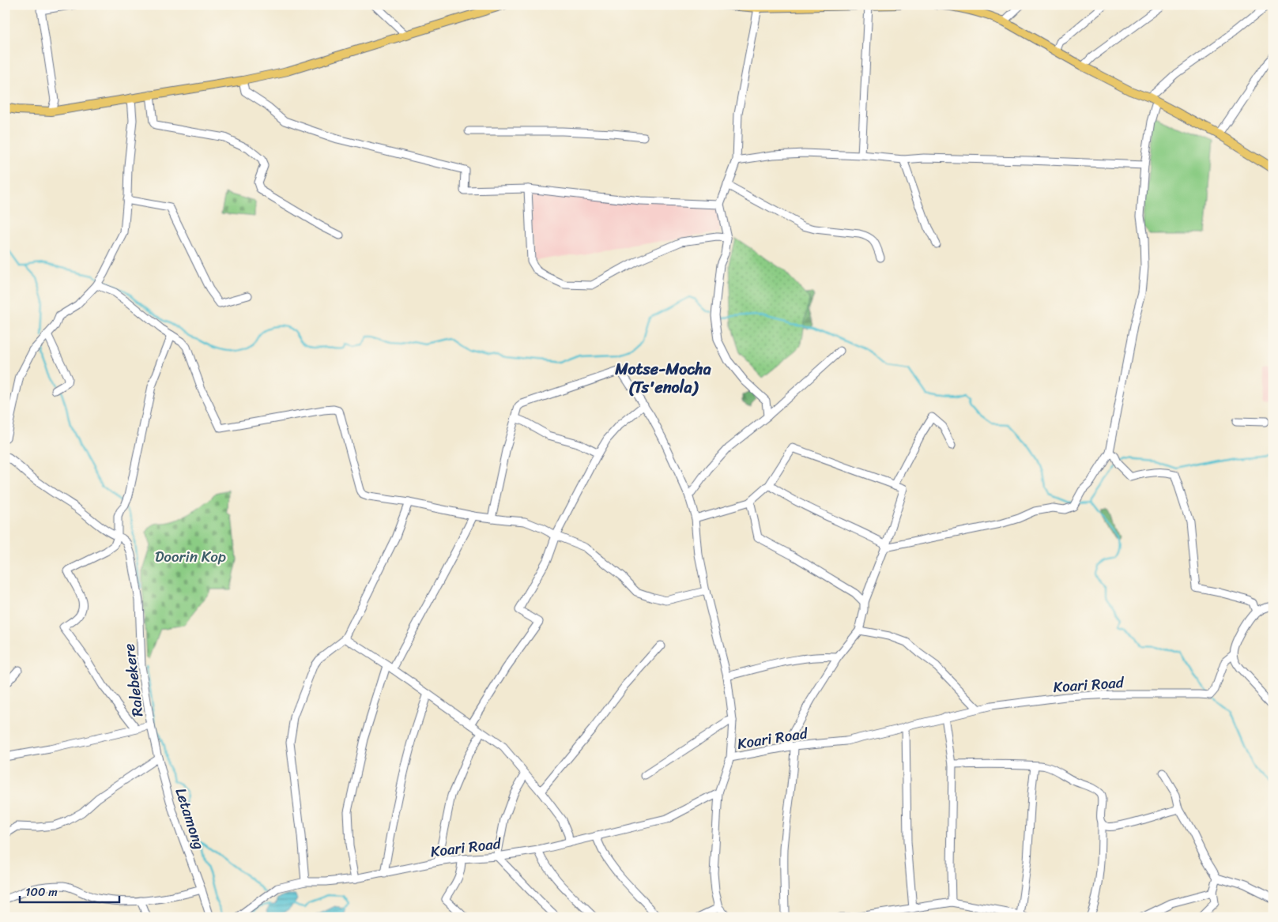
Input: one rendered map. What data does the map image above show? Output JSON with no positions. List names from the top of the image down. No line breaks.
{"streets":{"street":["Ralebekere","Koari Road","Letamong"]},"crossings":[["Ralebekere","Letamong"]],"districts":["Motse-Mocha (Ts'enola)"],"parks":["Doorin Kop"],"scale_bar":"100 m"}
